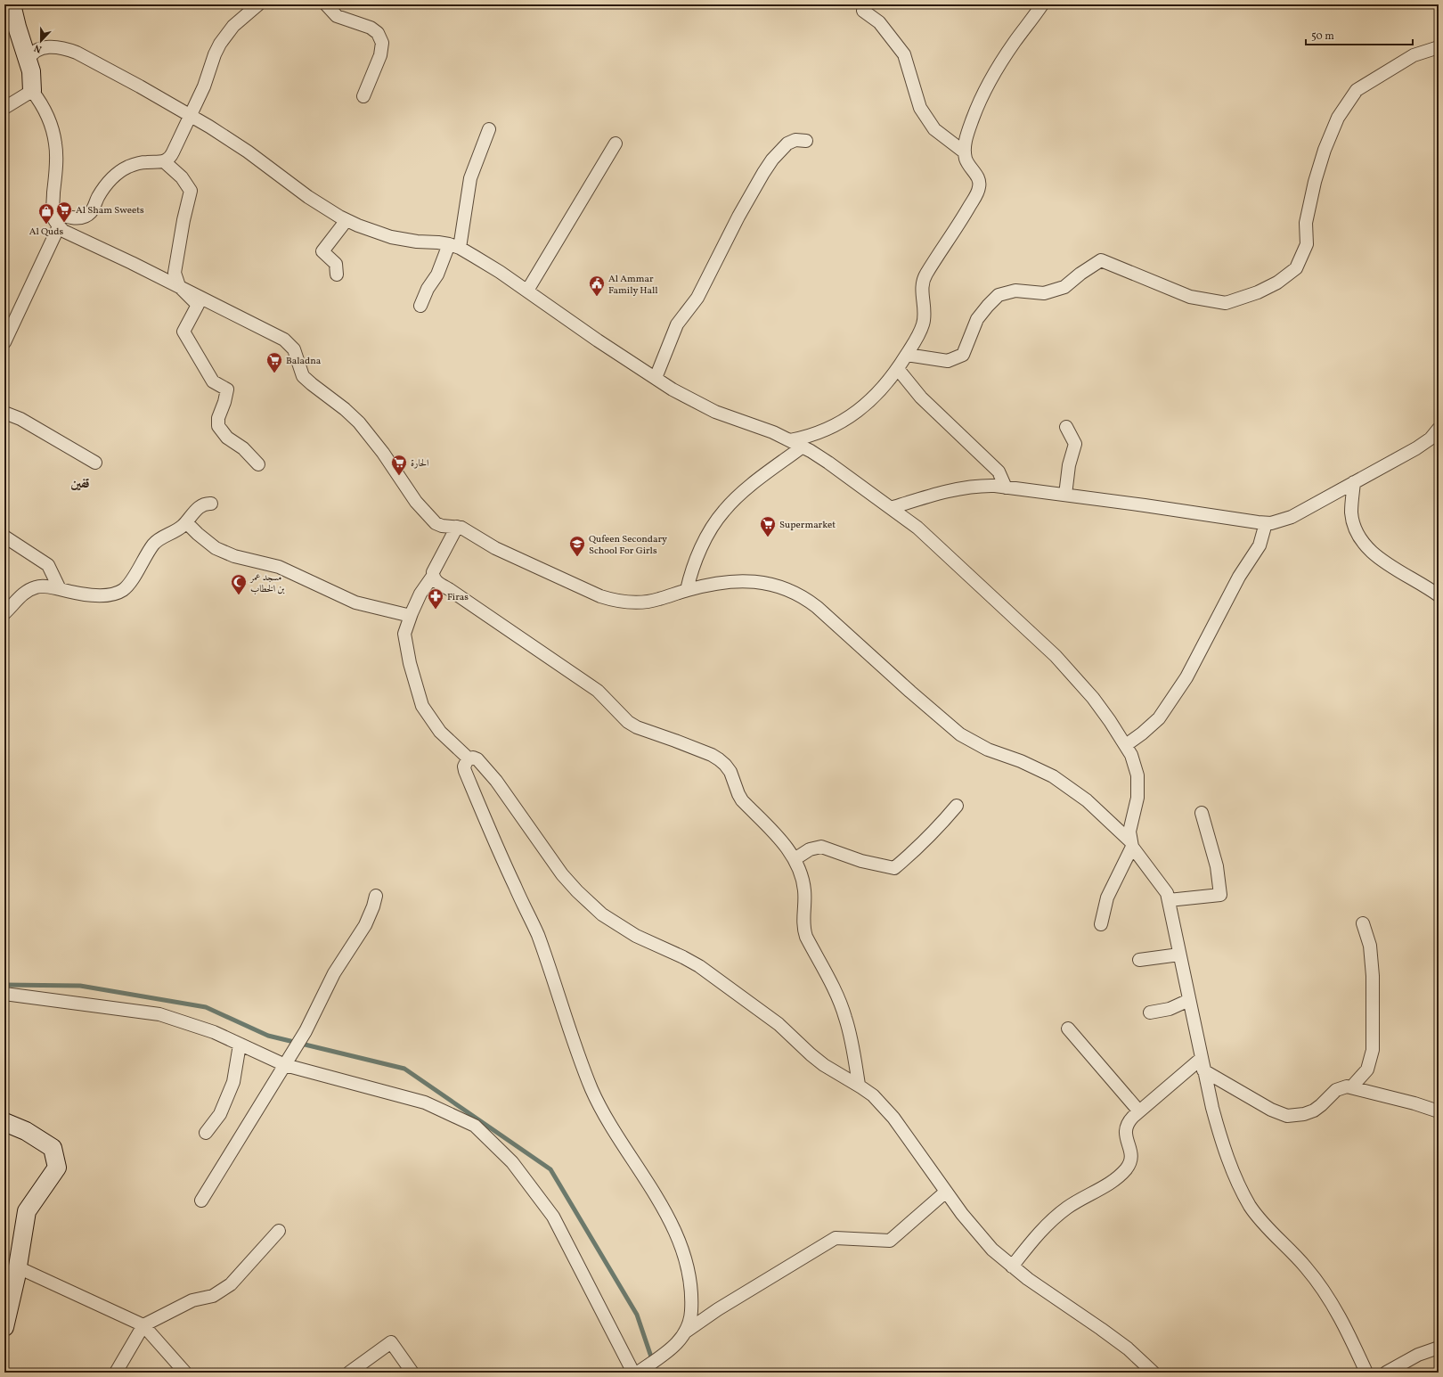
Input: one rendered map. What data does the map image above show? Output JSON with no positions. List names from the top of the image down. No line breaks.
{"districts":["قفين"],"places":{"supermarket":["Al Sham Sweets","Baladna","الحارة","Supermarket"],"shop":["Al Quds"],"public building":["Al Ammar Family Hall"],"school or university":["Qufeen Secondary School For Girls"],"mosque":["مسجد عمر بن الخطاب"],"pharmacy":["Firas"]},"scale_bar":"50 m","north":"bottom"}
